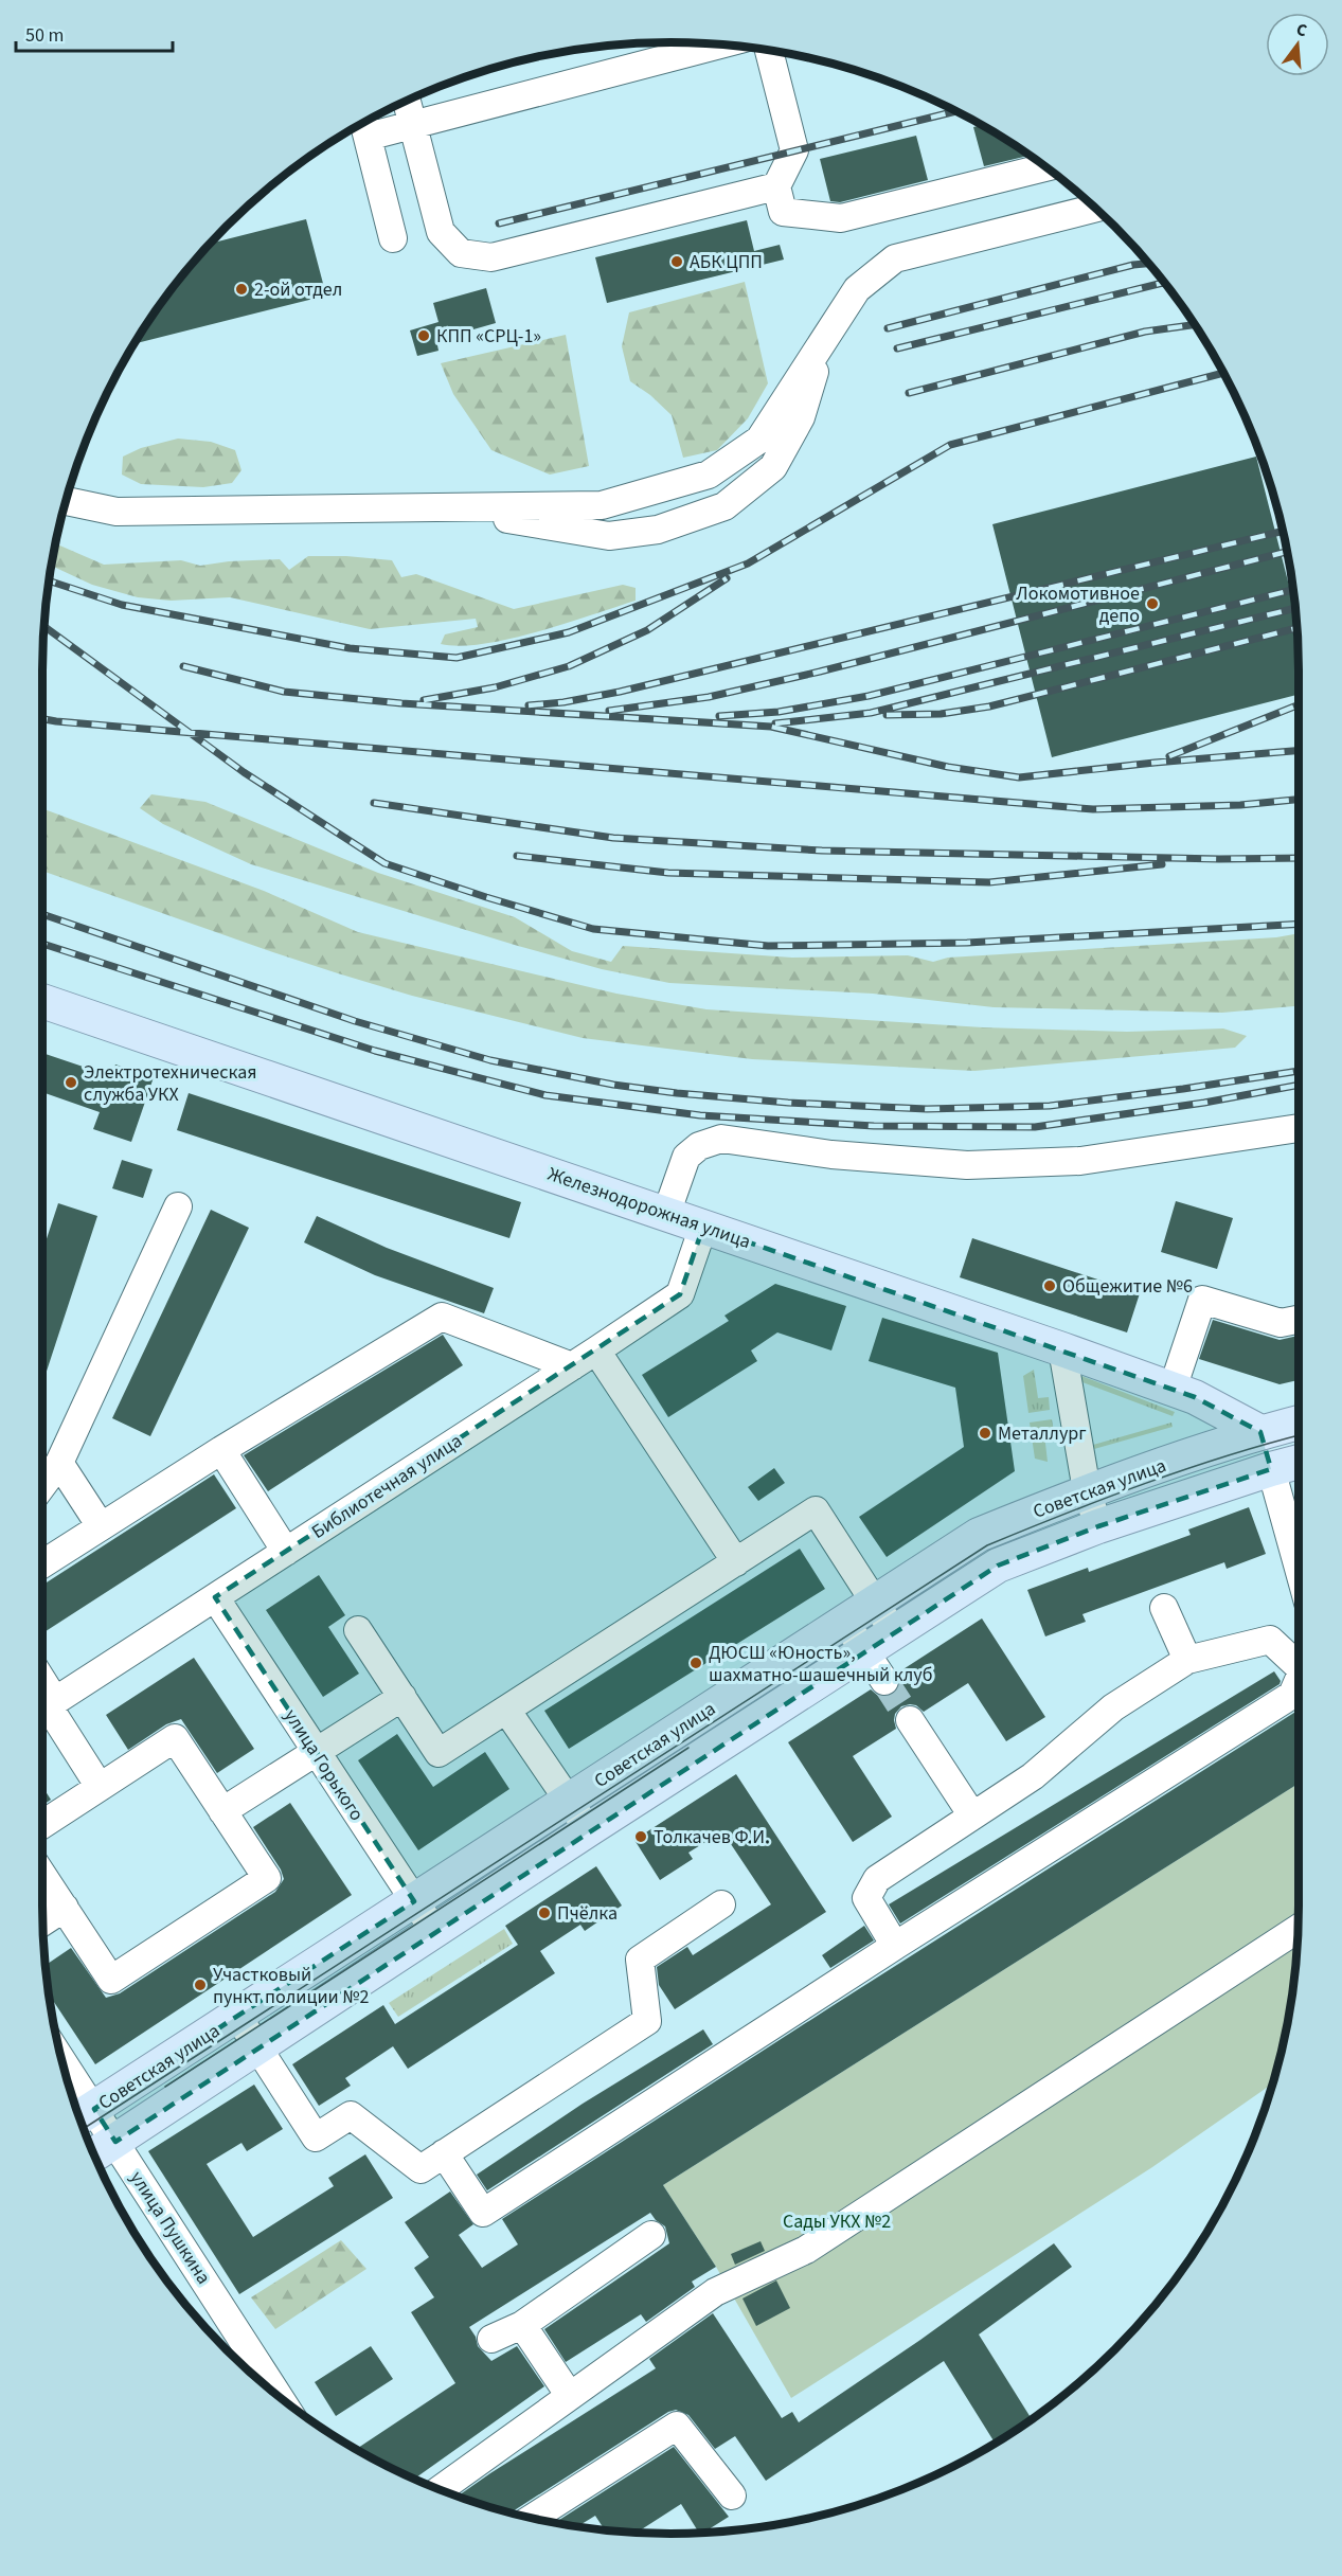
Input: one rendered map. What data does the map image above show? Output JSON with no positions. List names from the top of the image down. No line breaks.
{"streets":{"main road":["Железнодорожная улица","Советская улица"],"street":["Библиотечная улица","улица Горького","улица Пушкина"]},"crossings":[["Железнодорожная улица","Библиотечная улица"],["Железнодорожная улица","Советская улица"],["Библиотечная улица","улица Горького"],["Советская улица","улица Горького"],["Советская улица","улица Пушкина"]],"parks":["Сады УКХ №2"],"places":["АБК ЦПП","2-ой отдел","КПП «СРЦ-1»","Локомотивное депо","Электротехническая служба УКХ","Общежитие №6","Металлург","ДЮСШ «Юность», шахматно-шашечный клуб","Толкачев Ф.И.","Пчёлка","Участковый пункт полиции №2"],"scale_bar":"50 m","north":"top"}
